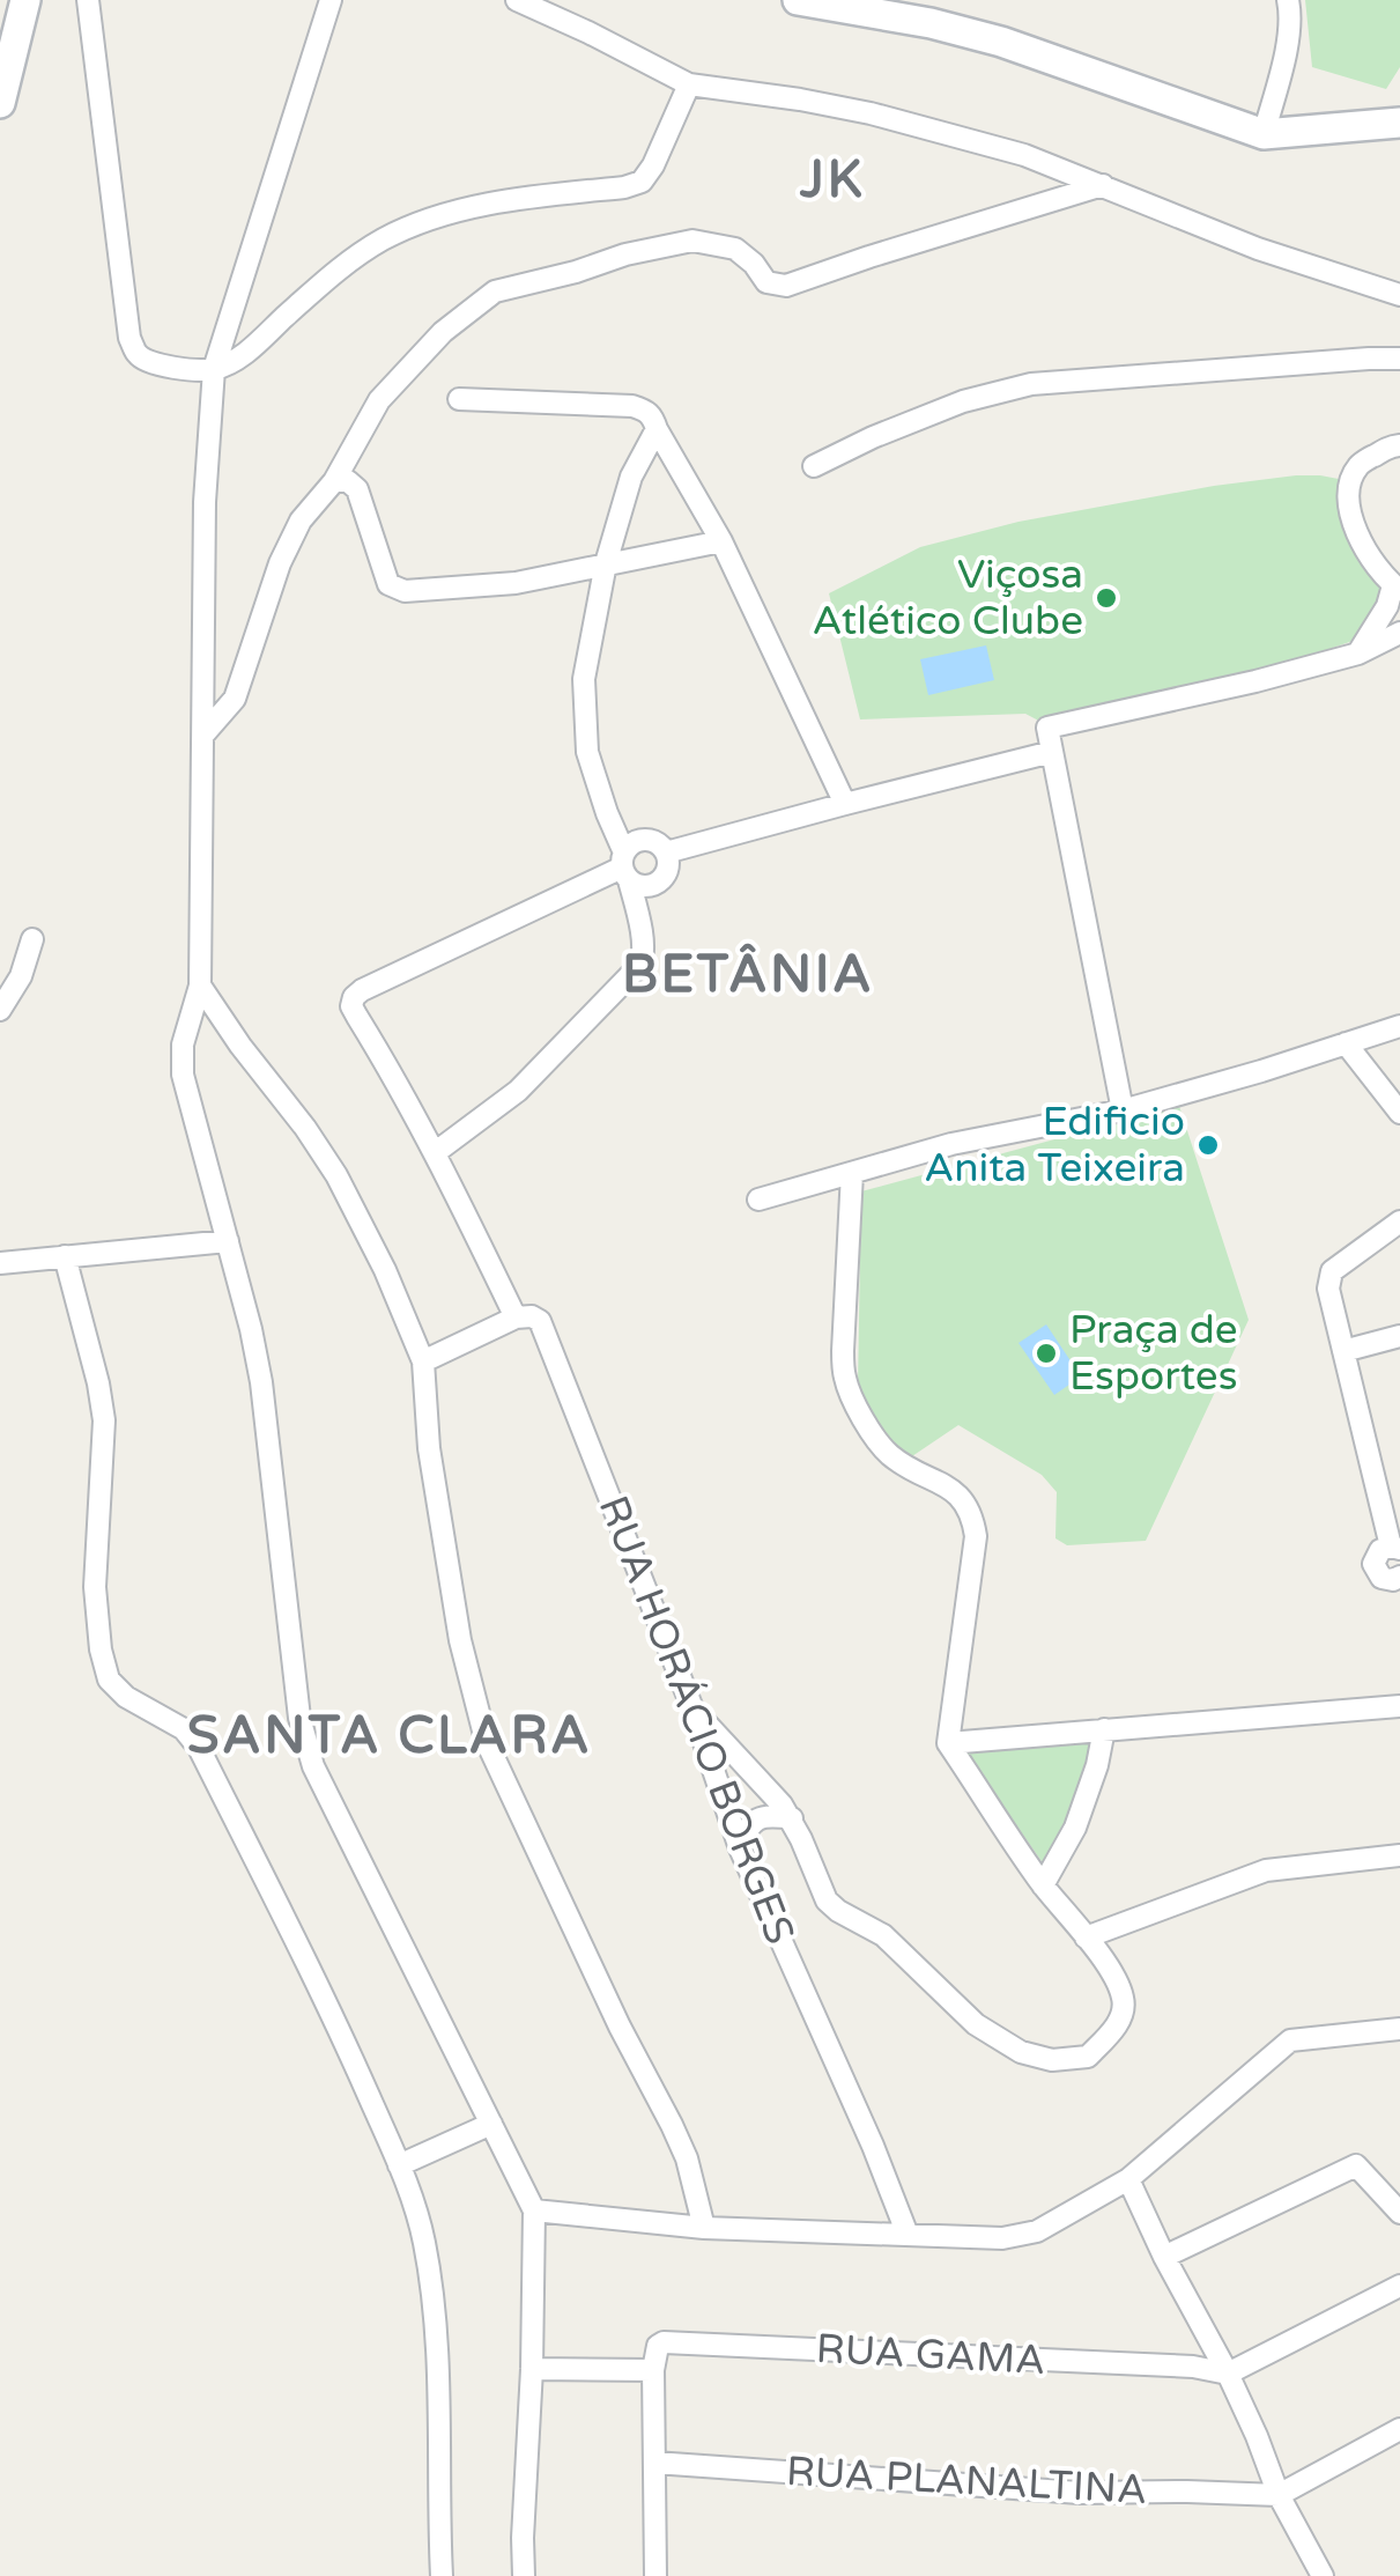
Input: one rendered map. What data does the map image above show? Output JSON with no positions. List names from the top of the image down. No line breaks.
{"streets":{"street":["RUA HORÁCIO BORGES","RUA GAMA","RUA PLANALTINA"]},"districts":["JK","BETÂNIA","SANTA CLARA"],"places":["Viçosa Atlético Clube","Edificio Anita Teixeira","Praça de Esportes"]}
